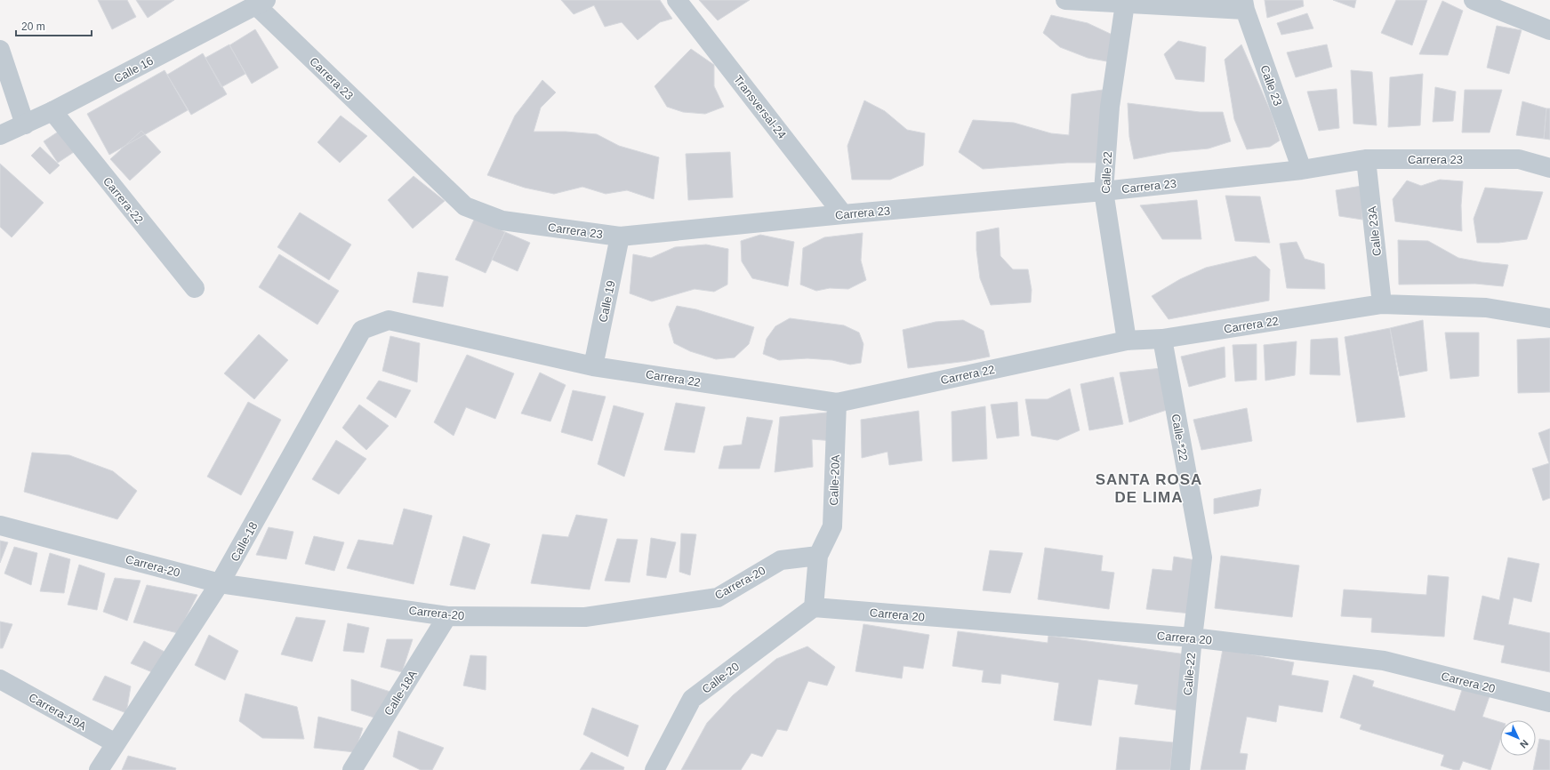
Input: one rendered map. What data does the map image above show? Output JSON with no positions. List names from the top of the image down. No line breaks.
{"streets":{"street":["Calle 16","Carrera 23","Calle 23","Transversal-24","Calle 22","Carrera-22","Calle 23A","Calle 19","Carrera 22","Calle-*22","Calle-20A","Calle-18","Carrera-20","Carrera 20","Calle-22","Calle-20","Calle-18A","Carrera-19A"]},"crossings":[["Calle 16","Carrera 23"],["Calle 16","Carrera-22"],["Carrera 23","Calle 23"],["Carrera 23","Transversal-24"],["Carrera 23","Calle 22"],["Carrera 23","Calle 23A"],["Carrera 23","Calle 19"],["Calle 22","Carrera 22"],["Calle 23A","Carrera 22"],["Calle 19","Carrera 22"],["Carrera 22","Calle-*22"],["Carrera 22","Calle-20A"],["Carrera 22","Calle-18"],["Calle-*22","Calle-22"],["Calle-20A","Carrera-20"],["Calle-18","Carrera-20"],["Calle-18","Carrera-19A"],["Carrera-20","Calle-18A"],["Carrera 20","Calle-22"],["Carrera 20","Calle-20"]],"districts":["SANTA ROSA DE LIMA"],"scale_bar":"20 m","north":"bottom right"}
